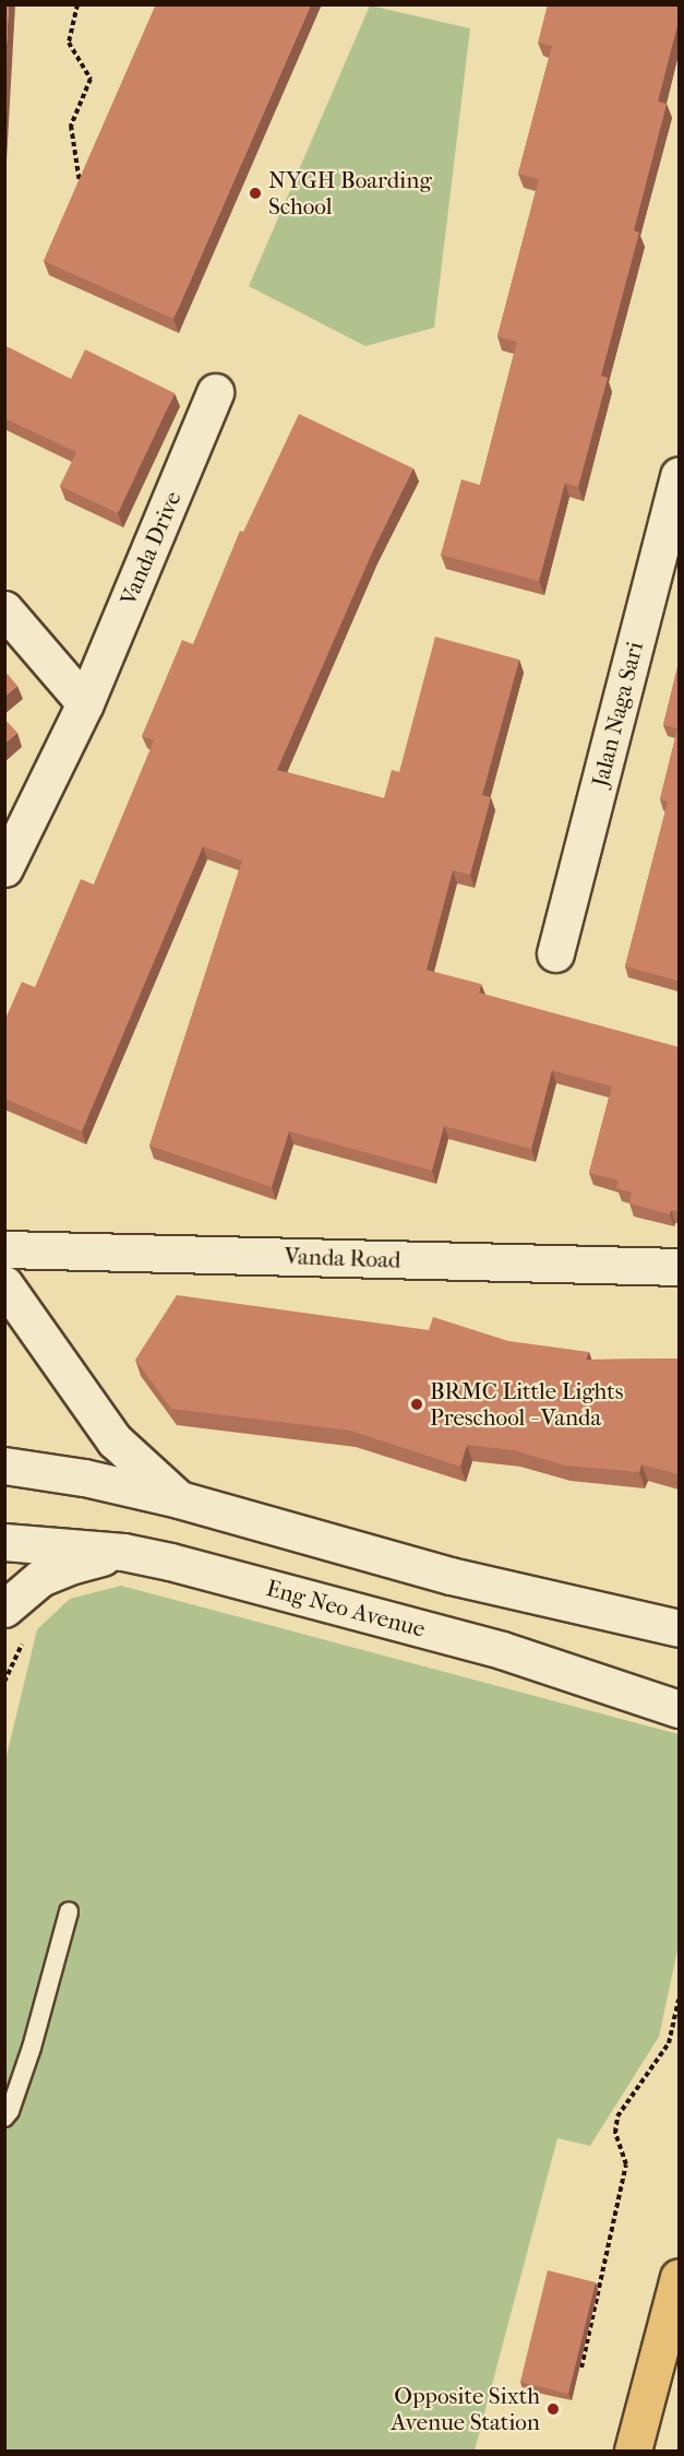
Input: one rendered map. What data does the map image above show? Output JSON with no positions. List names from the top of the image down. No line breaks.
{"streets":{"street":["Vanda Drive","Jalan Naga Sari","Vanda Road","Eng Neo Avenue"]},"places":["NYGH Boarding School","BRMC Little Lights Preschool - Vanda","Opposite Sixth Avenue Station"]}
